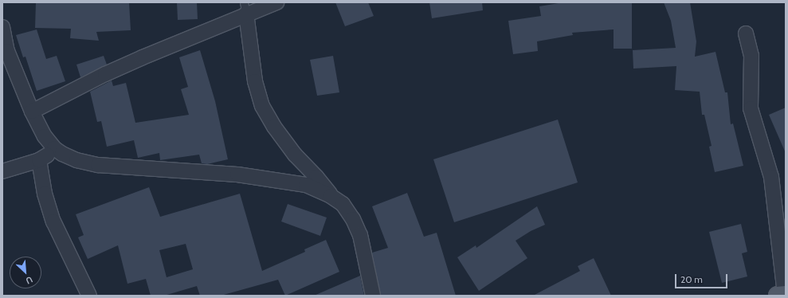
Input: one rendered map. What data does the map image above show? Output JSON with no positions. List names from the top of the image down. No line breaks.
{"scale_bar":"20 m","north":"bottom right"}
